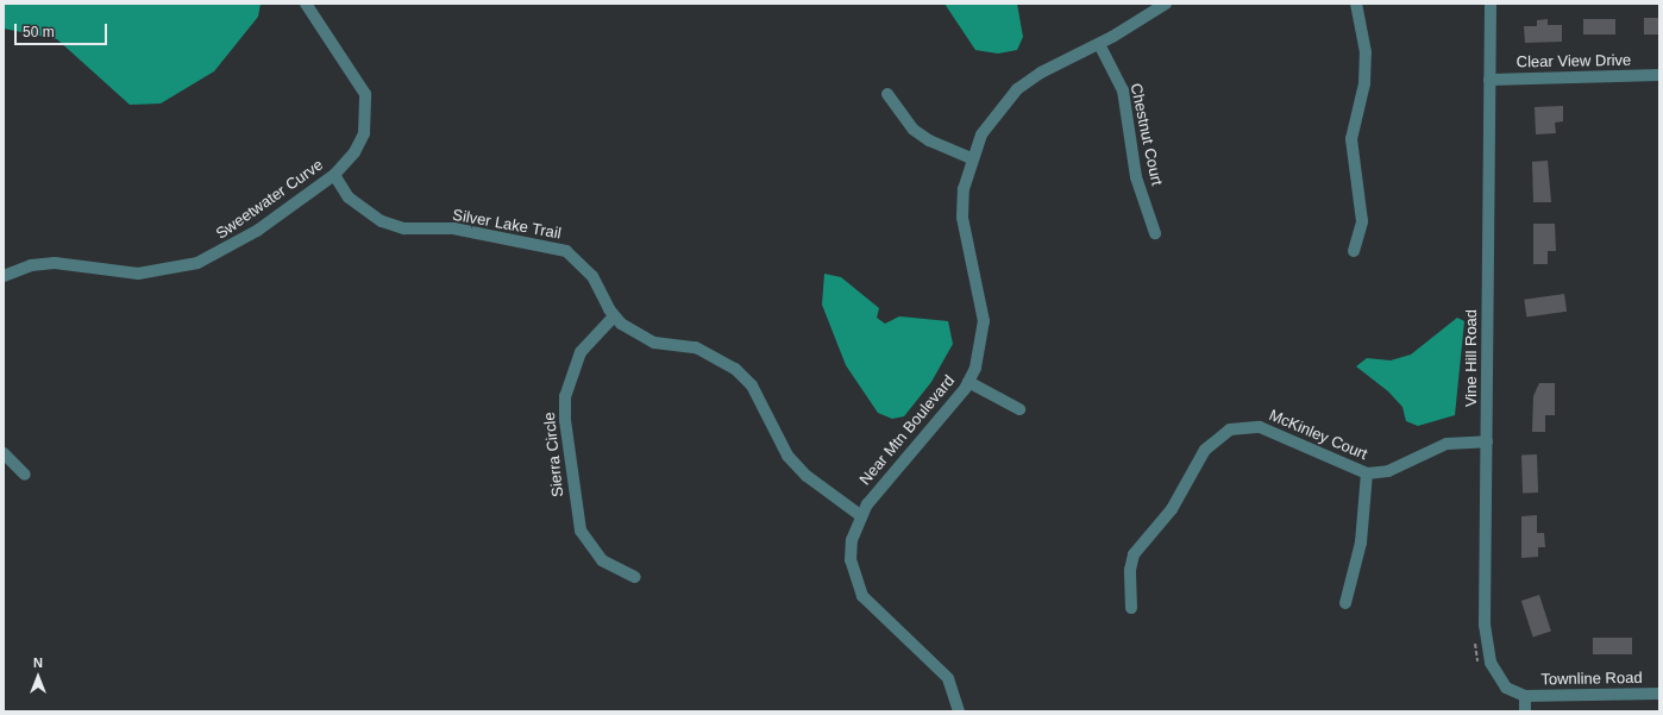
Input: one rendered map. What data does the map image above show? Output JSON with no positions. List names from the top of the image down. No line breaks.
{"streets":{"street":["Clear View Drive","Chestnut Court","Sweetwater Curve","Silver Lake Trail","Vine Hill Road","Near Mtn Boulevard","McKinley Court","Sierra Circle","Townline Road"]},"crossings":[["Clear View Drive","Vine Hill Road"],["Chestnut Court","Near Mtn Boulevard"],["Sweetwater Curve","Silver Lake Trail"],["Silver Lake Trail","Near Mtn Boulevard"],["Silver Lake Trail","Sierra Circle"],["Vine Hill Road","McKinley Court"],["Vine Hill Road","Townline Road"]],"scale_bar":"50 m","north":"top"}
